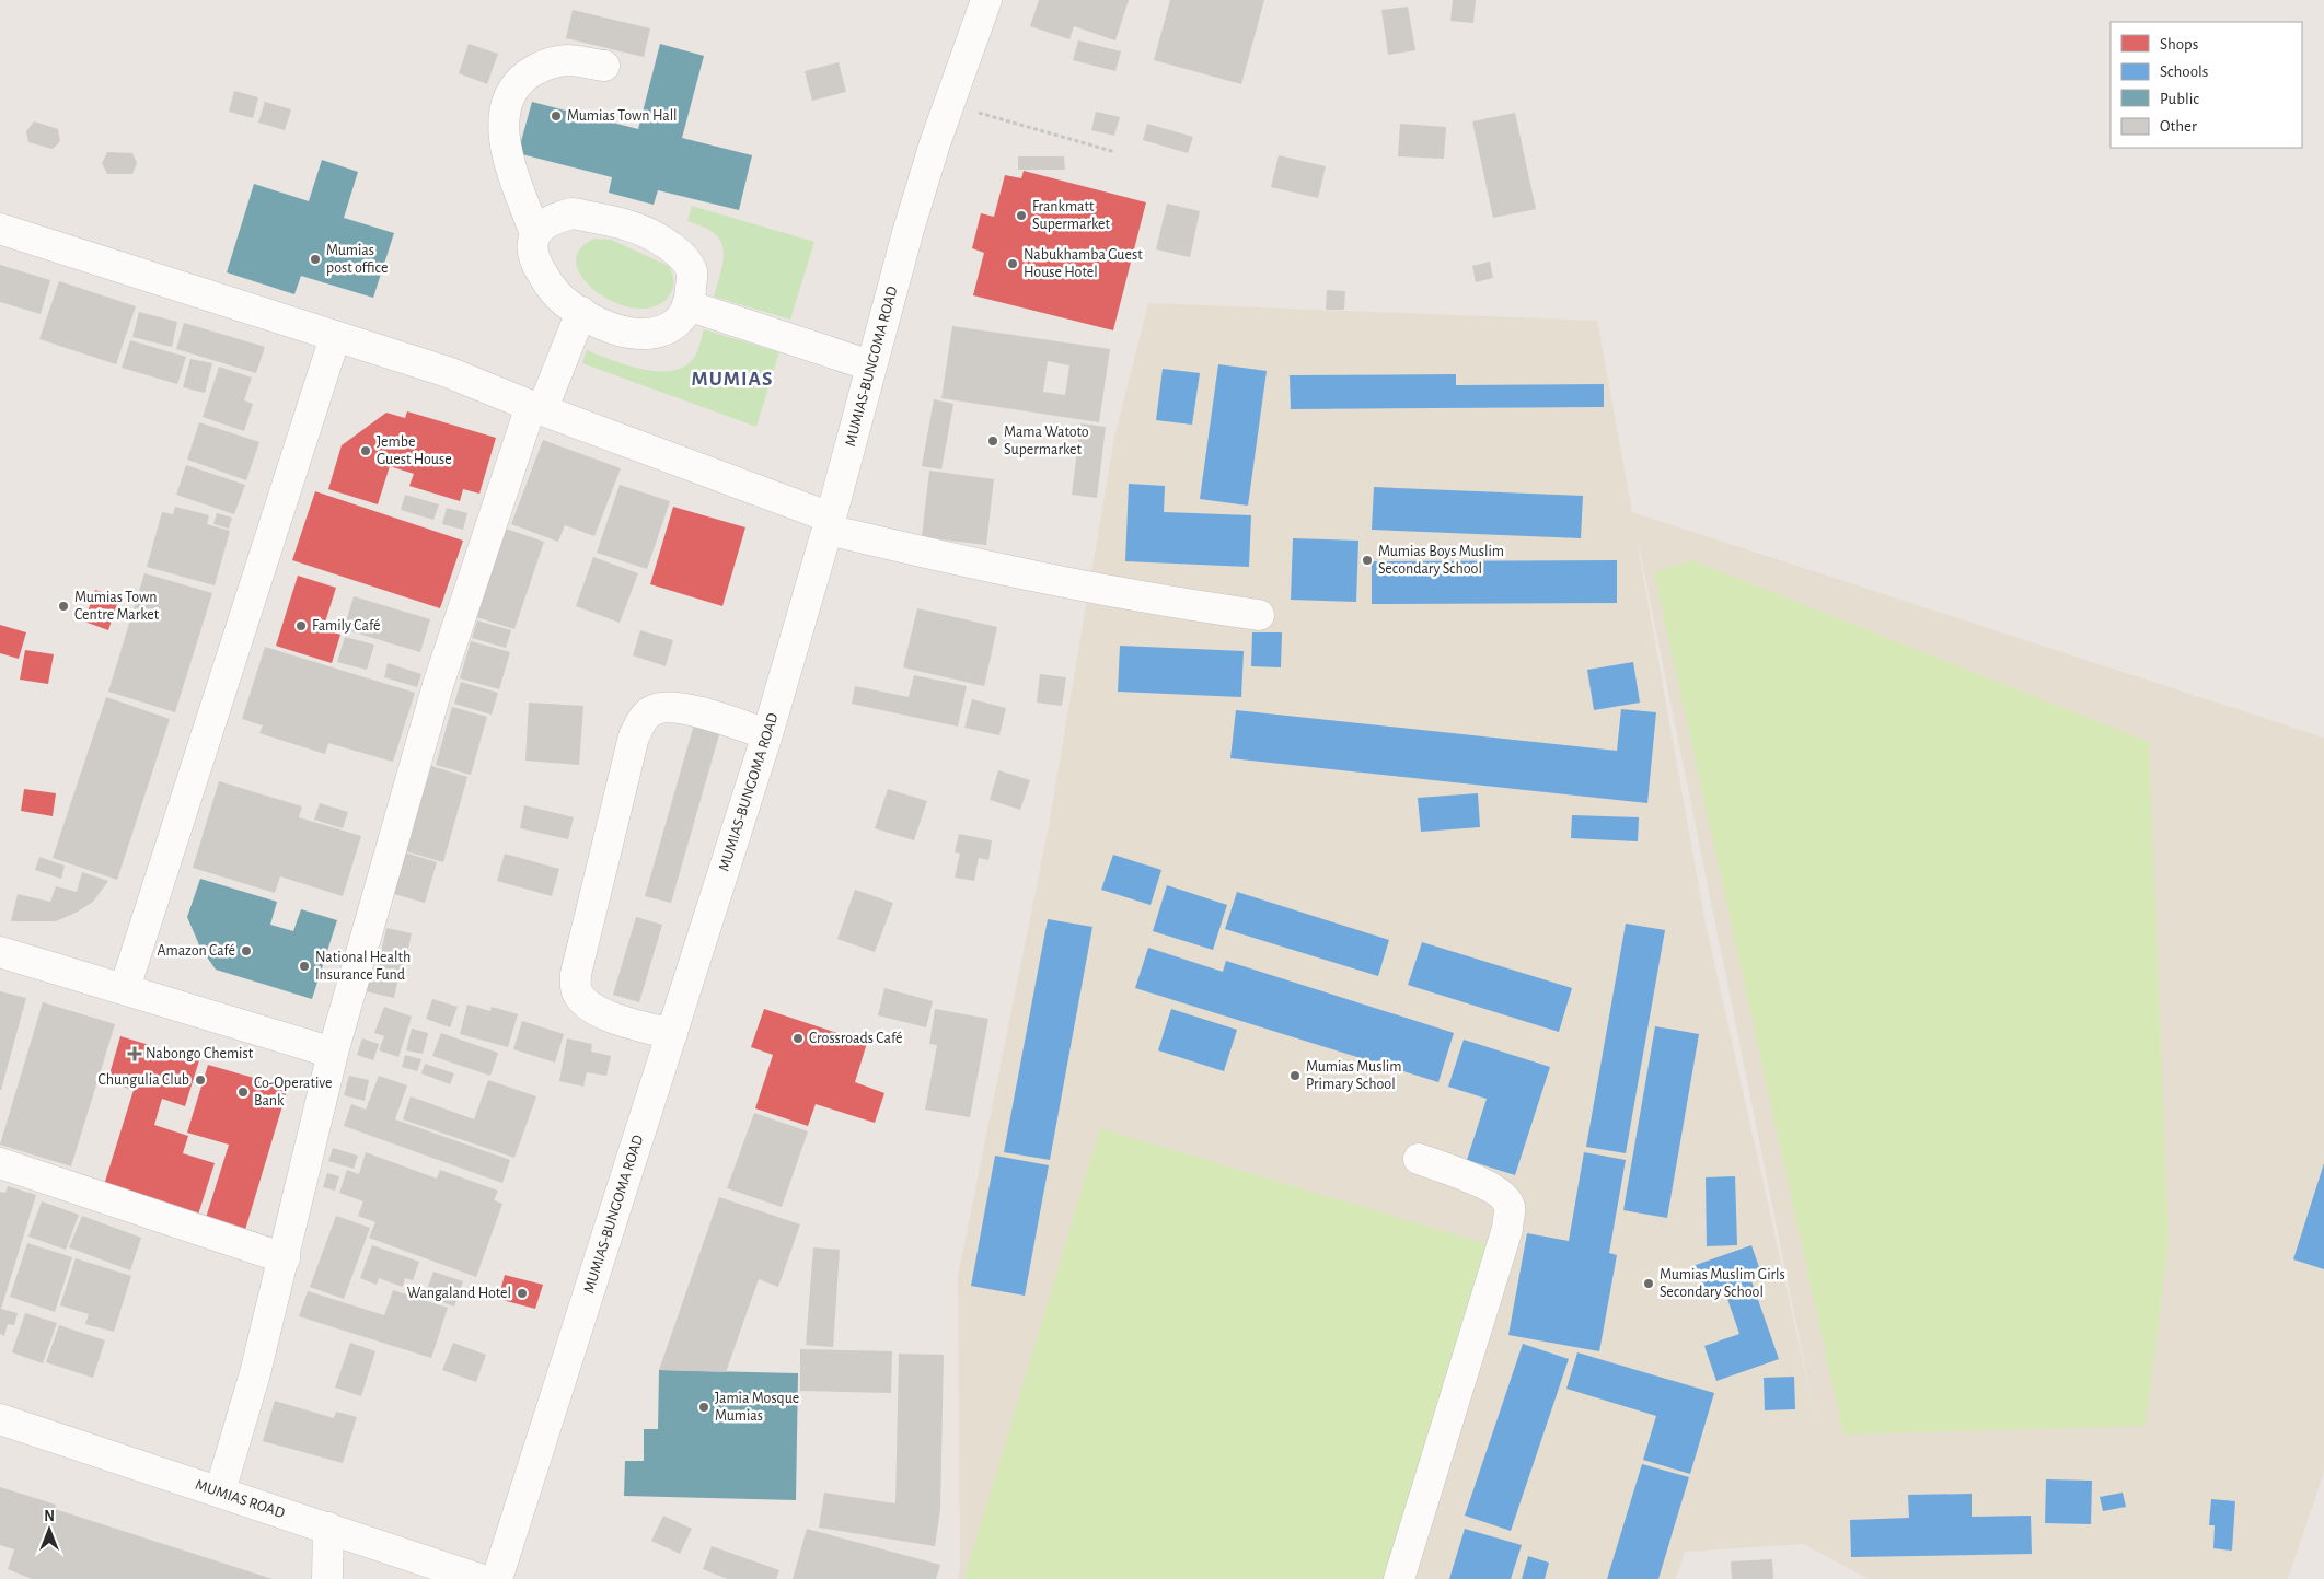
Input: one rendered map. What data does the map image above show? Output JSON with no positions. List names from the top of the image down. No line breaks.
{"streets":{"street":["MUMIAS-BUNGOMA ROAD","MUMIAS ROAD"]},"districts":["MUMIAS"],"places":{"other":["Mumias Town Hall","Frankmatt Supermarket","Mumias post office","Nabukhamba Guest House Hotel","Mama Watoto Supermarket","Jembe Guest House","Mumias Boys Muslim Secondary School","Mumias Town Centre Market","Family Café","Amazon Café","National Health Insurance Fund","Crossroads Café","Mumias Muslim Primary School","Chungulia Club","Co-Operative Bank","Mumias Muslim Girls Secondary School","Wangaland Hotel","Jamia Mosque Mumias"],"health":["Nabongo Chemist"]},"legend":["Shops","Schools","Public","Other"],"north":"top"}
